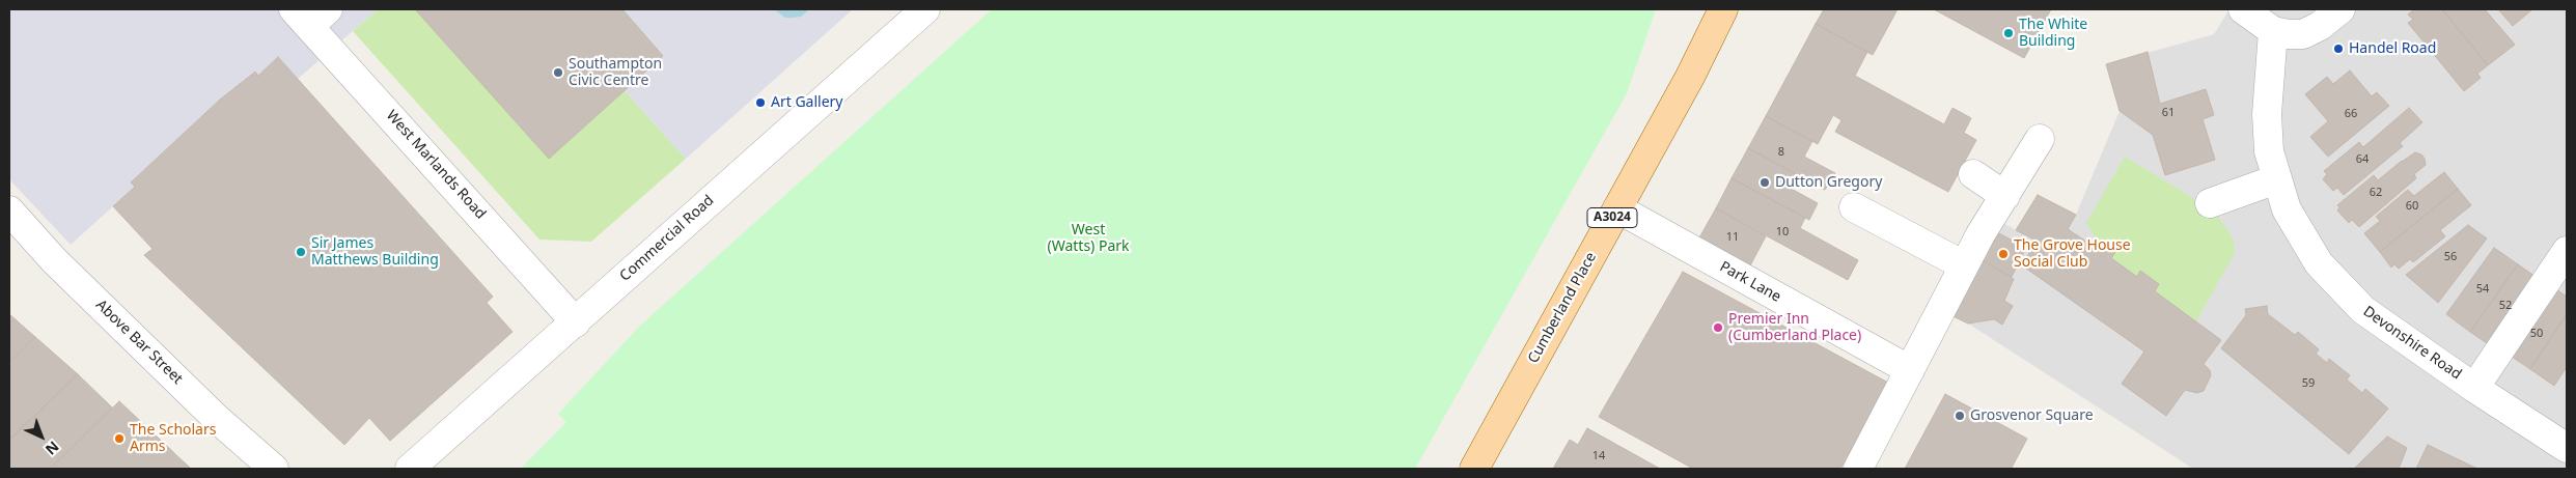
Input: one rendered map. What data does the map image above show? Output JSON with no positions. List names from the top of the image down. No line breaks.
{"streets":{"main road":["A3024","Cumberland Place"],"street":["West Marlands Road","Commercial Road","Park Lane","Above Bar Street","Devonshire Road"]},"crossings":[["West Marlands Road","Commercial Road"],["Park Lane","Cumberland Place"]],"parks":["West (Watts) Park"],"places":["The White Building","Handel Road","Southampton Civic Centre","Art Gallery","Dutton Gregory","Sir James Matthews Building","The Grove House Social Club","Premier Inn (Cumberland Place)","Grosvenor Square","The Scholars Arms"],"house_numbers":["61","66","8","64","62","60","10","11","56","54","52","50","59","14"],"north":"bottom right"}
